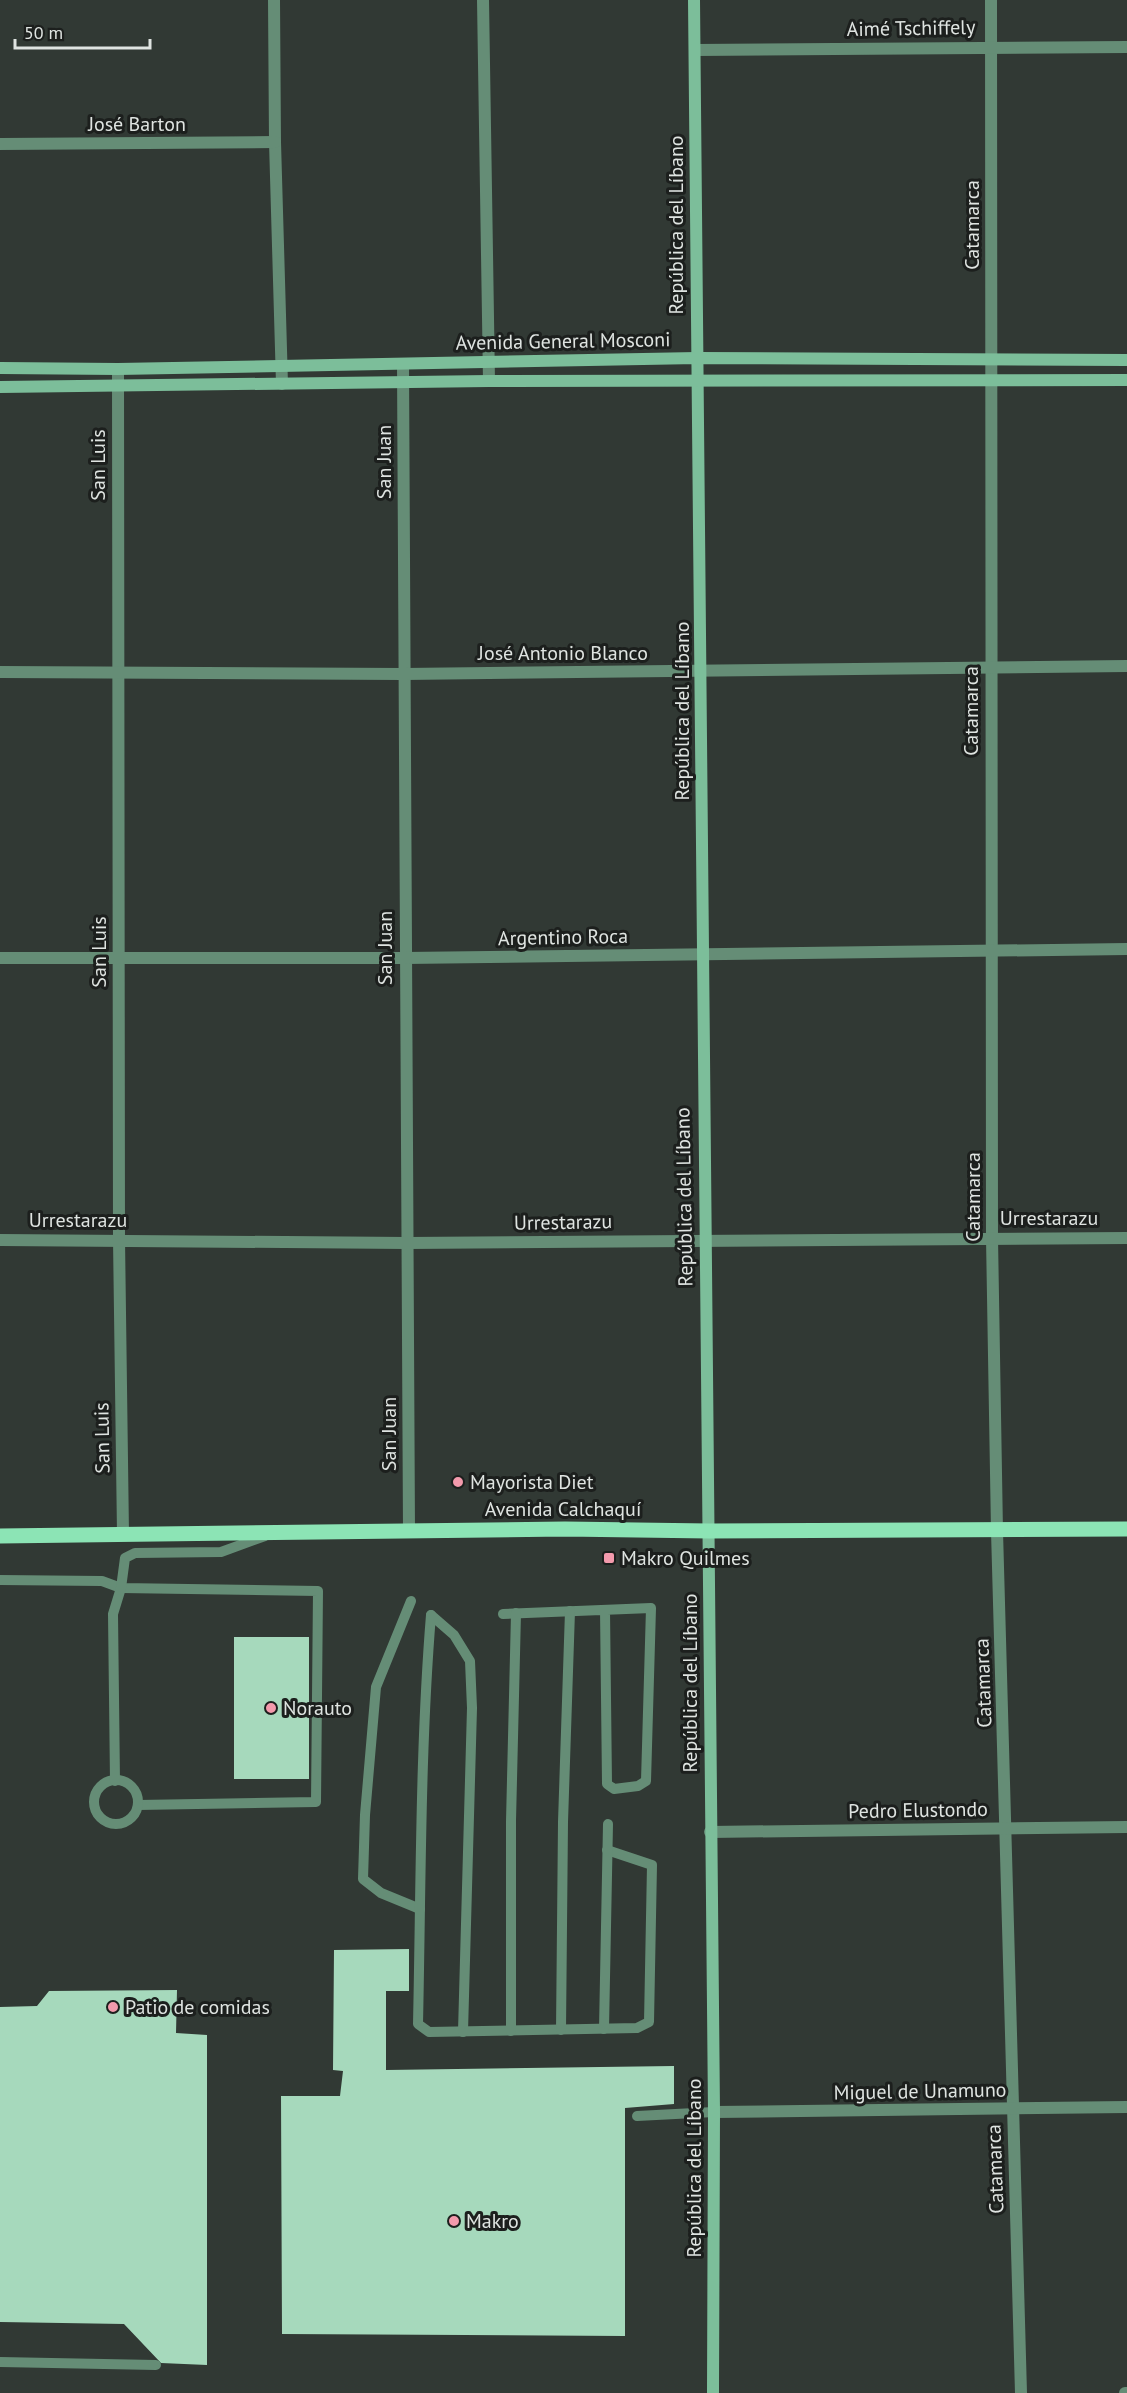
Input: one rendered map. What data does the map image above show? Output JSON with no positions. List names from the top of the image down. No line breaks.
{"streets":{"main road":["Avenida Calchaquí"],"street":["Aimé Tschiffely","José Barton","República del Líbano","Catamarca","Avenida General Mosconi","San Juan","San Luis","José Antonio Blanco","Argentino Roca","Urrestarazu","Pedro Elustondo","Miguel de Unamuno"]},"crossings":[["Aimé Tschiffely","República del Líbano"],["Aimé Tschiffely","Catamarca"],["República del Líbano","Avenida General Mosconi"],["República del Líbano","José Antonio Blanco"],["República del Líbano","Argentino Roca"],["República del Líbano","Urrestarazu"],["República del Líbano","Avenida Calchaquí"],["República del Líbano","Pedro Elustondo"],["República del Líbano","Miguel de Unamuno"],["Catamarca","Avenida General Mosconi"],["Catamarca","José Antonio Blanco"],["Catamarca","Argentino Roca"],["Catamarca","Urrestarazu"],["Catamarca","Avenida Calchaquí"],["Catamarca","Pedro Elustondo"],["Catamarca","Miguel de Unamuno"],["Avenida General Mosconi","San Juan"],["Avenida General Mosconi","San Luis"],["San Juan","José Antonio Blanco"],["San Juan","Argentino Roca"],["San Juan","Urrestarazu"],["San Juan","Avenida Calchaquí"],["San Luis","José Antonio Blanco"],["San Luis","Argentino Roca"],["San Luis","Urrestarazu"],["San Luis","Avenida Calchaquí"]],"places":{"other":["Mayorista Diet","Norauto","Patio de comidas","Makro"],"transit":["Makro Quilmes"]},"scale_bar":"50 m"}
